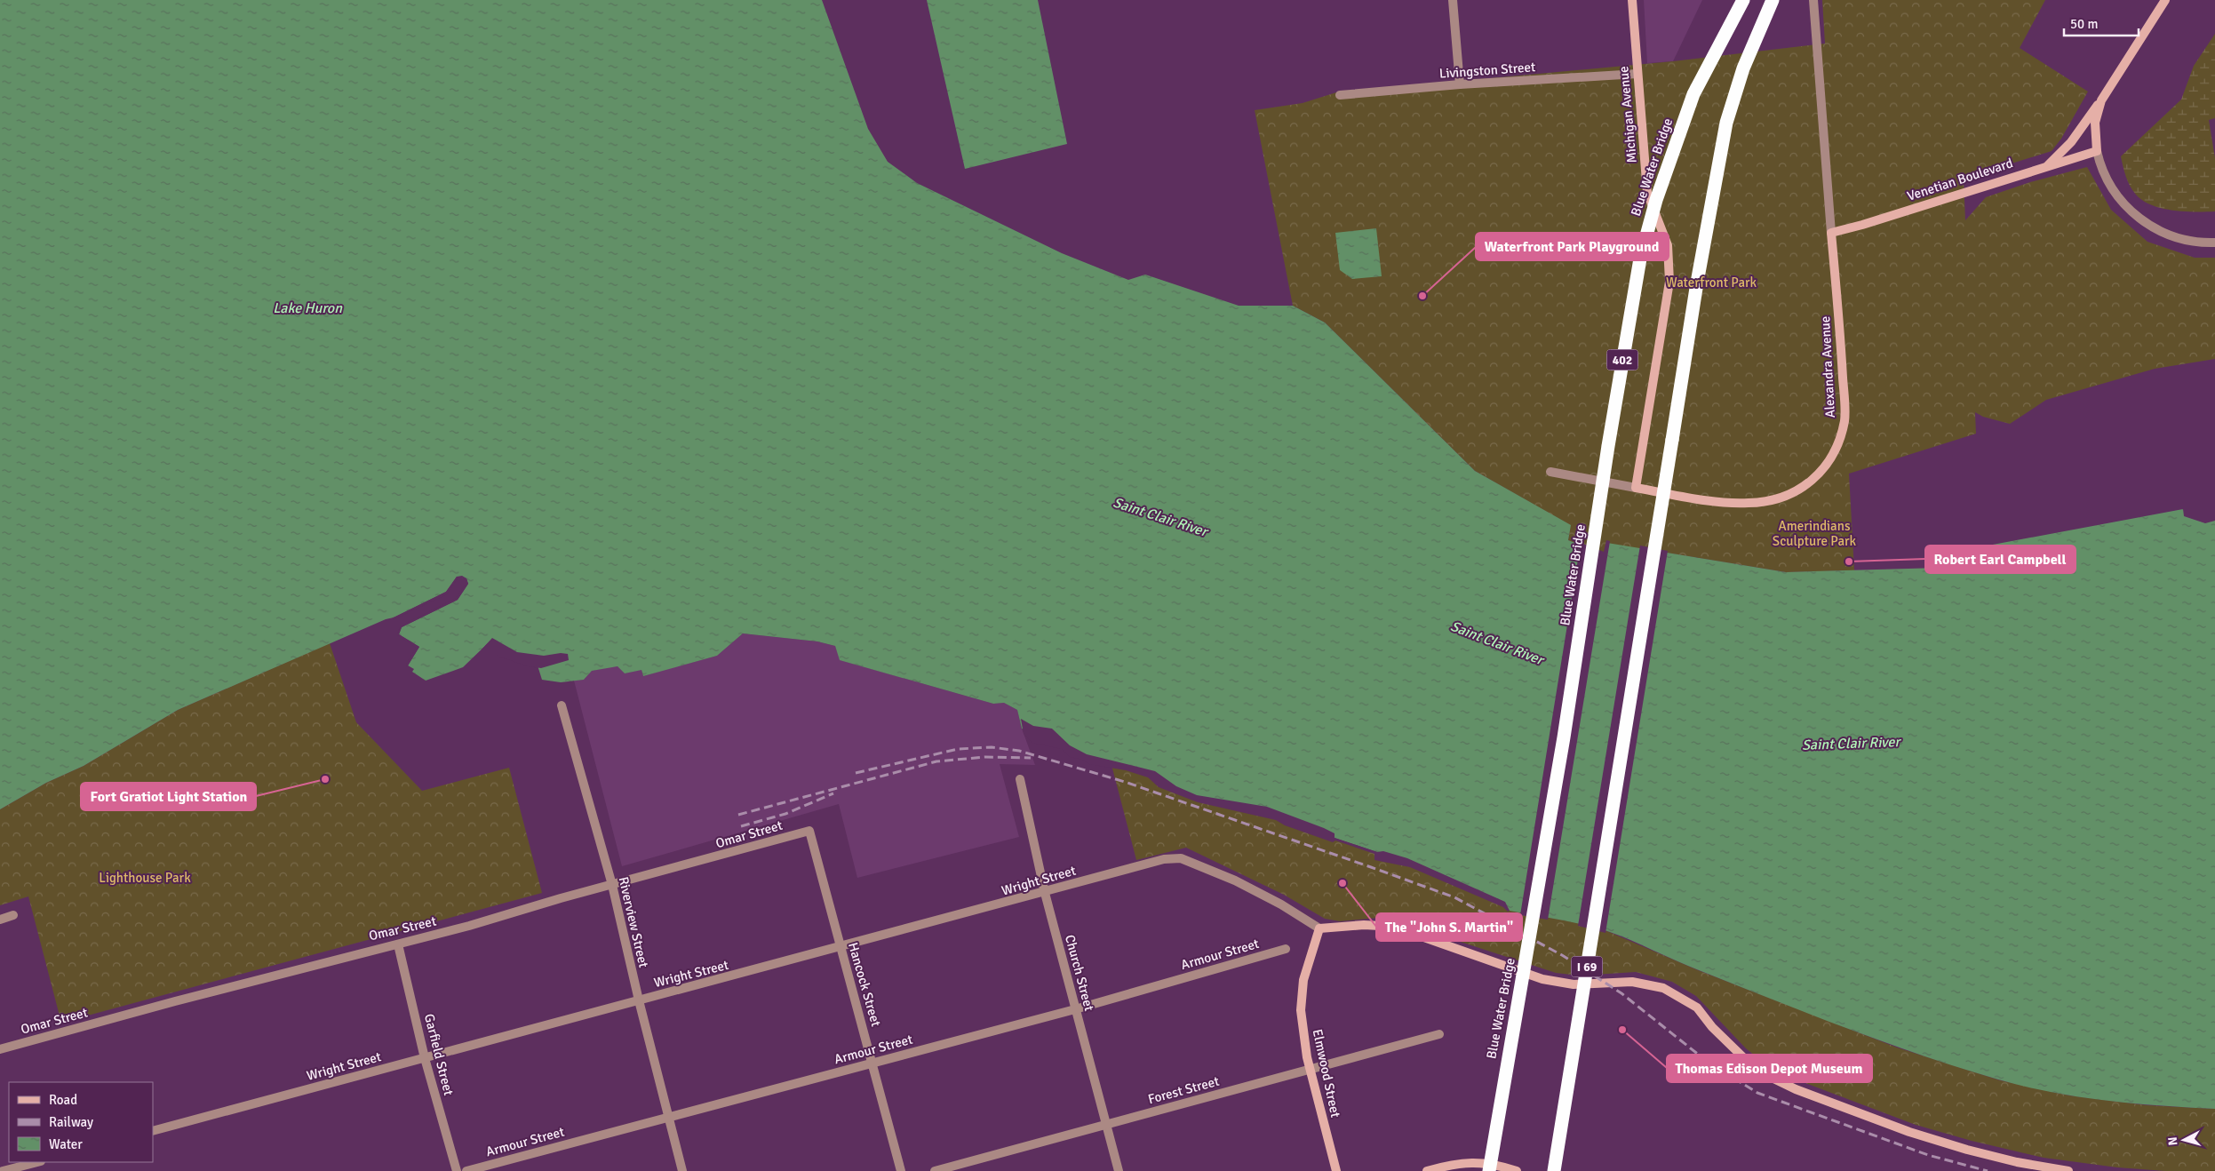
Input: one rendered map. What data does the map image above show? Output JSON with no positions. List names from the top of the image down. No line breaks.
{"streets":{"highway":["Blue Water Bridge","402","I 69"],"street":["Livingston Street","Michigan Avenue","Venetian Boulevard","Alexandra Avenue","Omar Street","Wright Street","Riverview Street","Armour Street","Church Street","Hancock Street","Garfield Street","Elmwood Street","Forest Street"]},"crossings":[["Livingston Street","Michigan Avenue"],["Michigan Avenue","Alexandra Avenue"],["Venetian Boulevard","Alexandra Avenue"],["Omar Street","Riverview Street"],["Omar Street","Hancock Street"],["Omar Street","Garfield Street"],["Wright Street","Riverview Street"],["Wright Street","Church Street"],["Wright Street","Hancock Street"],["Wright Street","Garfield Street"],["Wright Street","Elmwood Street"],["Riverview Street","Armour Street"],["Armour Street","Church Street"],["Armour Street","Hancock Street"],["Church Street","Forest Street"],["Elmwood Street","Forest Street"]],"water":["Lake Huron","Saint Clair River"],"parks":["Waterfront Park","Amerindians Sculpture Park","Lighthouse Park"],"places":["Waterfront Park Playground","Robert Earl Campbell","Fort Gratiot Light Station","The \"John S. Martin\"","Thomas Edison Depot Museum"],"legend":["Road","Railway","Water"],"scale_bar":"50 m","north":"left"}
